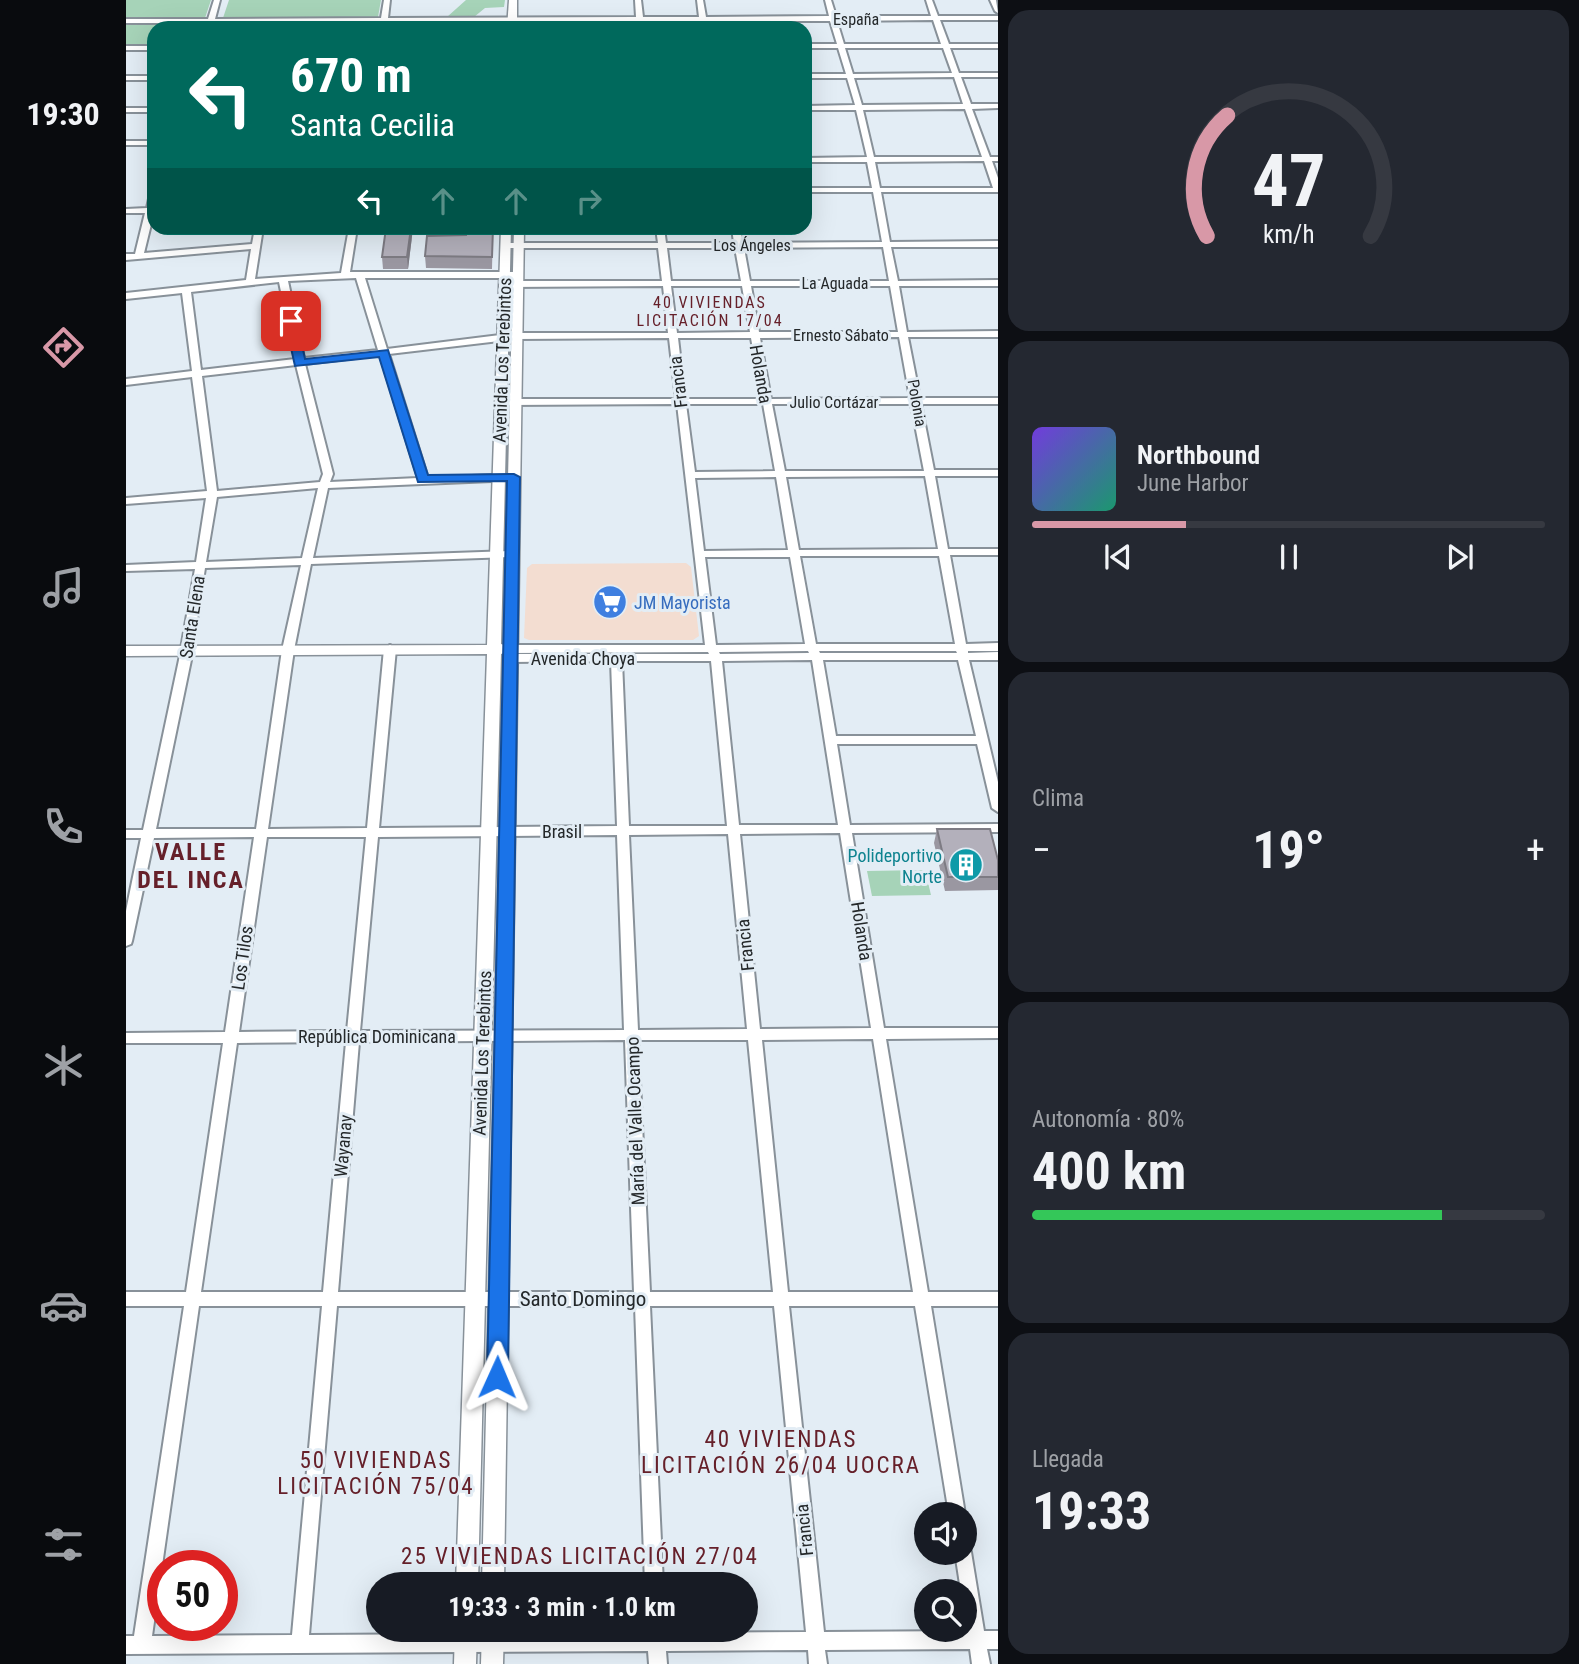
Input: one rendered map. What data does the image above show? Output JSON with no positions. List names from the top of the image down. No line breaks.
{"streets":{"main road":["Avenida Los Terebintos","Avenida Choya"],"street":["España","Los Ángeles","La Aguada","Ernesto Sábato","Holanda","Francia","Julio Cortázar","Polonia","Santa Elena","Brasil","Los Tilos","República Dominicana","María del Valle Ocampo","Wayanay","Santo Domingo"]},"crossings":[["España","Polonia"],["Los Ángeles","Avenida Los Terebintos"],["Los Ángeles","Holanda"],["Los Ángeles","Francia"],["Los Ángeles","Polonia"],["La Aguada","Avenida Los Terebintos"],["La Aguada","Holanda"],["La Aguada","Francia"],["La Aguada","Polonia"],["La Aguada","Santa Elena"],["La Aguada","Los Tilos"],["Ernesto Sábato","Avenida Los Terebintos"],["Ernesto Sábato","Holanda"],["Ernesto Sábato","Francia"],["Ernesto Sábato","Polonia"],["Avenida Los Terebintos","Julio Cortázar"],["Avenida Los Terebintos","Avenida Choya"],["Avenida Los Terebintos","Brasil"],["Avenida Los Terebintos","República Dominicana"],["Avenida Los Terebintos","Santo Domingo"],["Holanda","Julio Cortázar"],["Holanda","Avenida Choya"],["Holanda","Brasil"],["Holanda","República Dominicana"],["Holanda","Santo Domingo"],["Francia","Julio Cortázar"],["Francia","Avenida Choya"],["Francia","Brasil"],["Francia","República Dominicana"],["Francia","Santo Domingo"],["Julio Cortázar","Polonia"],["Polonia","Avenida Choya"],["Santa Elena","Avenida Choya"],["Santa Elena","Brasil"],["Avenida Choya","Los Tilos"],["Avenida Choya","María del Valle Ocampo"],["Avenida Choya","Wayanay"],["Brasil","Los Tilos"],["Brasil","María del Valle Ocampo"],["Brasil","Wayanay"],["Los Tilos","República Dominicana"],["Los Tilos","Santo Domingo"],["República Dominicana","María del Valle Ocampo"],["República Dominicana","Wayanay"],["María del Valle Ocampo","Santo Domingo"],["Wayanay","Santo Domingo"]],"districts":["40 VIVIENDAS LICITACIÓN 17/04","VALLE DEL INCA","40 VIVIENDAS LICITACIÓN 26/04 UOCRA","50 VIVIENDAS LICITACIÓN 75/04","25 VIVIENDAS LICITACIÓN 27/04"],"places":{"supermarket":["JM Mayorista"],"building":["Polideportivo Norte"]},"page":{"tabs":"19:30","turn":["670 m","Santa Cecilia"],"song":["Northbound","June Harbor"],"tile":["Clima",["Autonomía · 80%","400 km"],["Llegada","19:33"]],"heat":["−","19°","+"],"limit":"50","trip":"19:33 · 3 min · 1.0 km","gauge":["47","km/h"]}}
